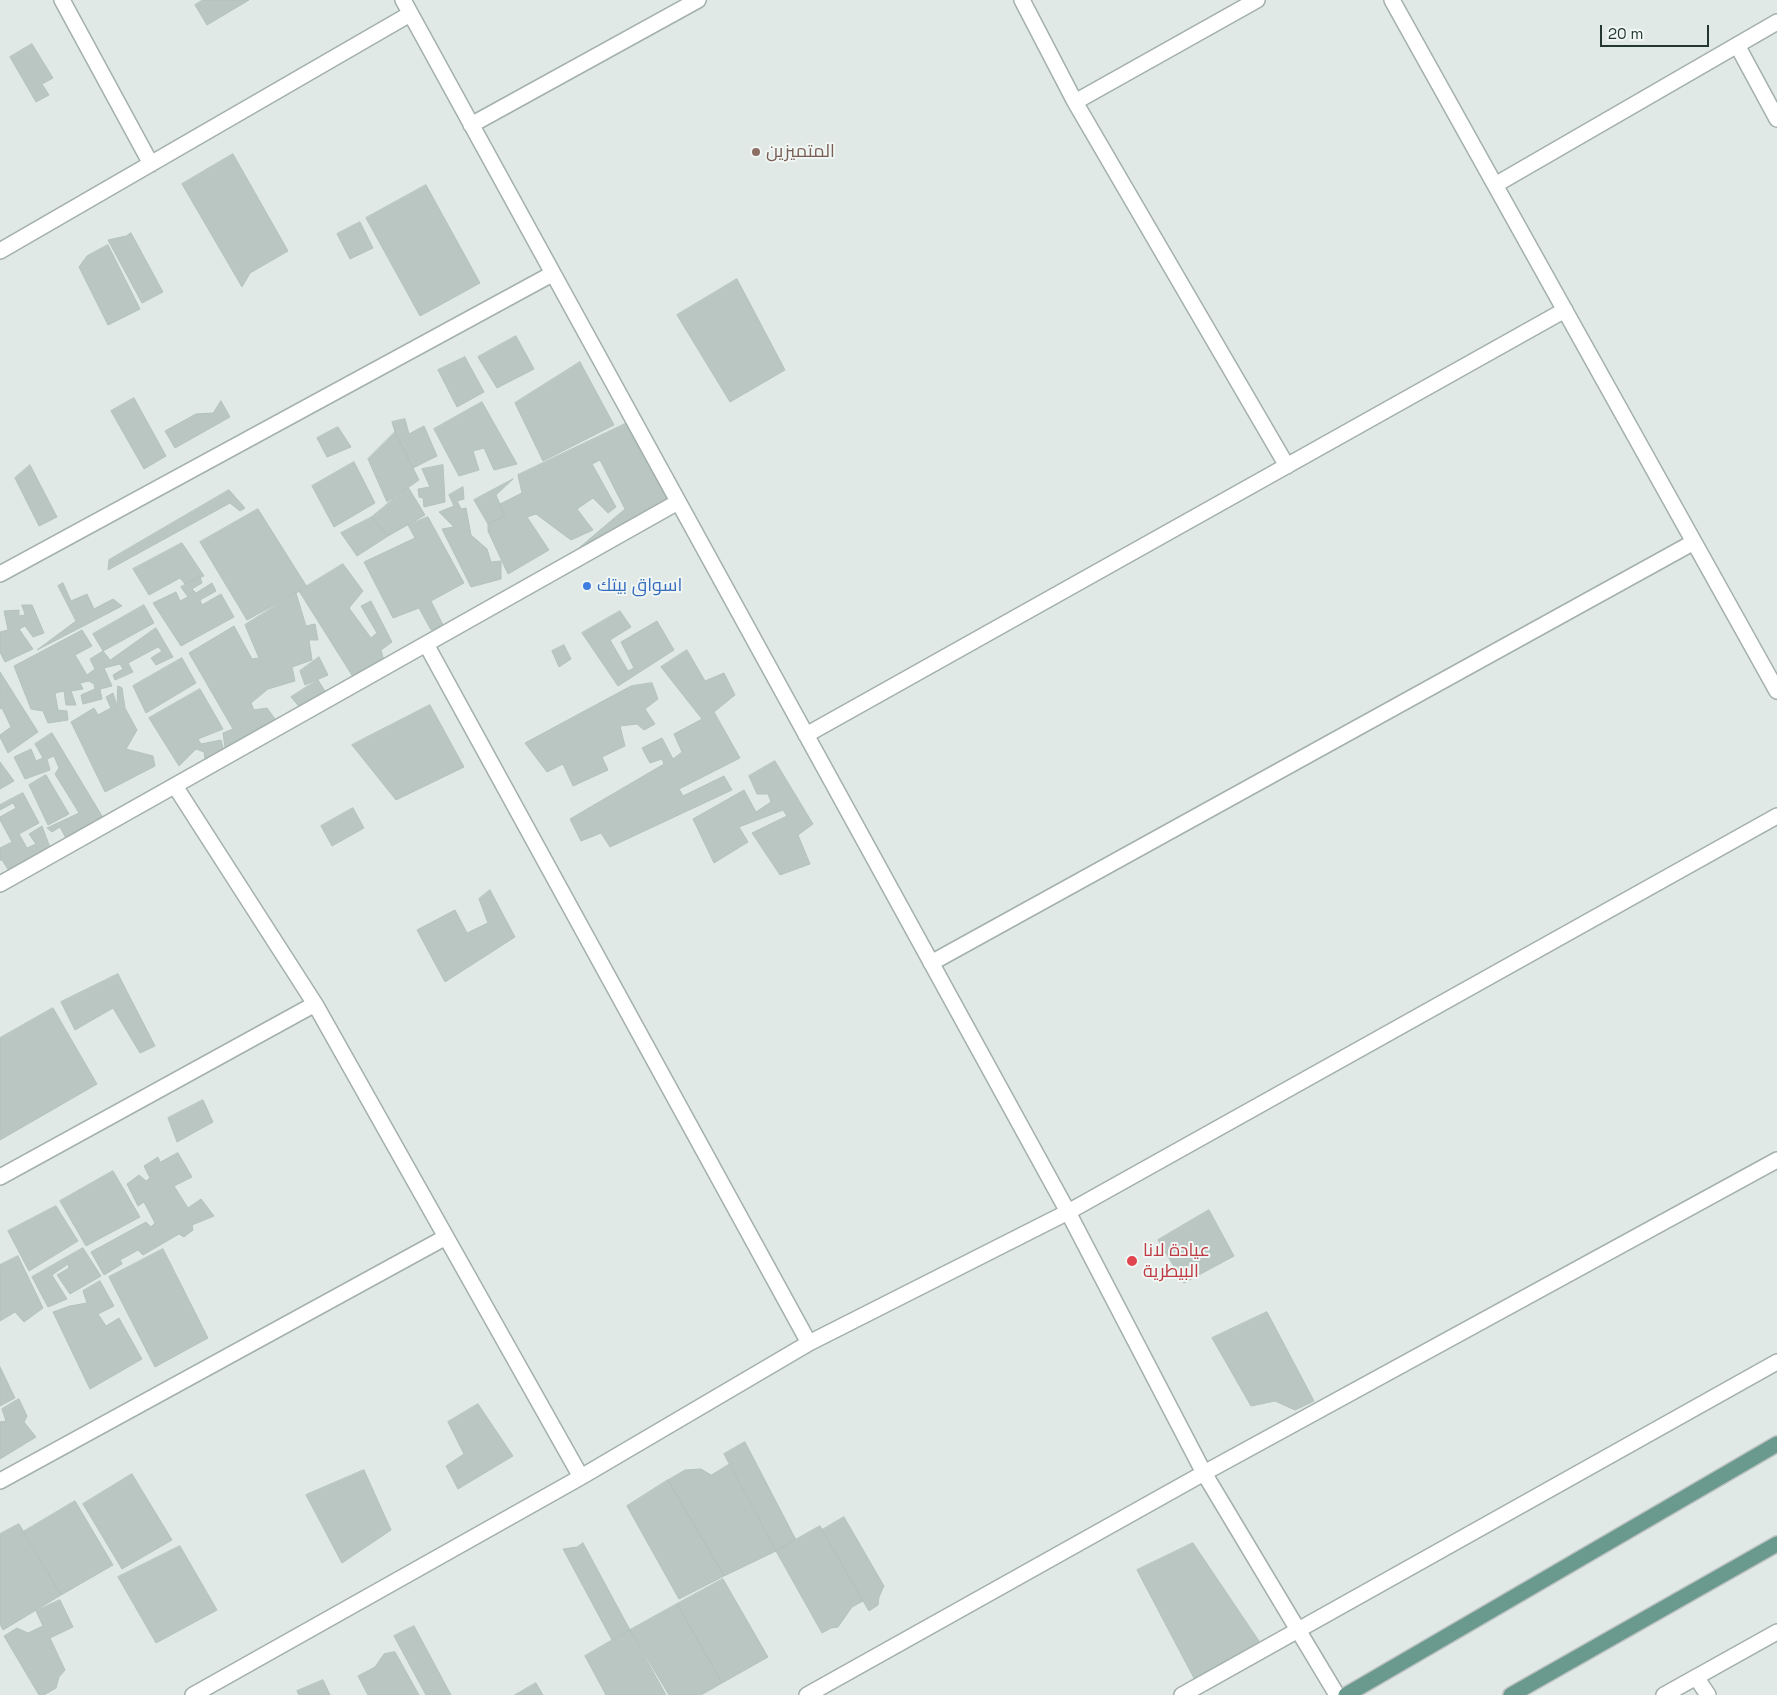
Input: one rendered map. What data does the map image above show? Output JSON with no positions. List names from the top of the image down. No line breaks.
{"places":["المتميزين","اسواق بيتك","عيادة لانا البيطرية"],"scale_bar":"20 m"}
